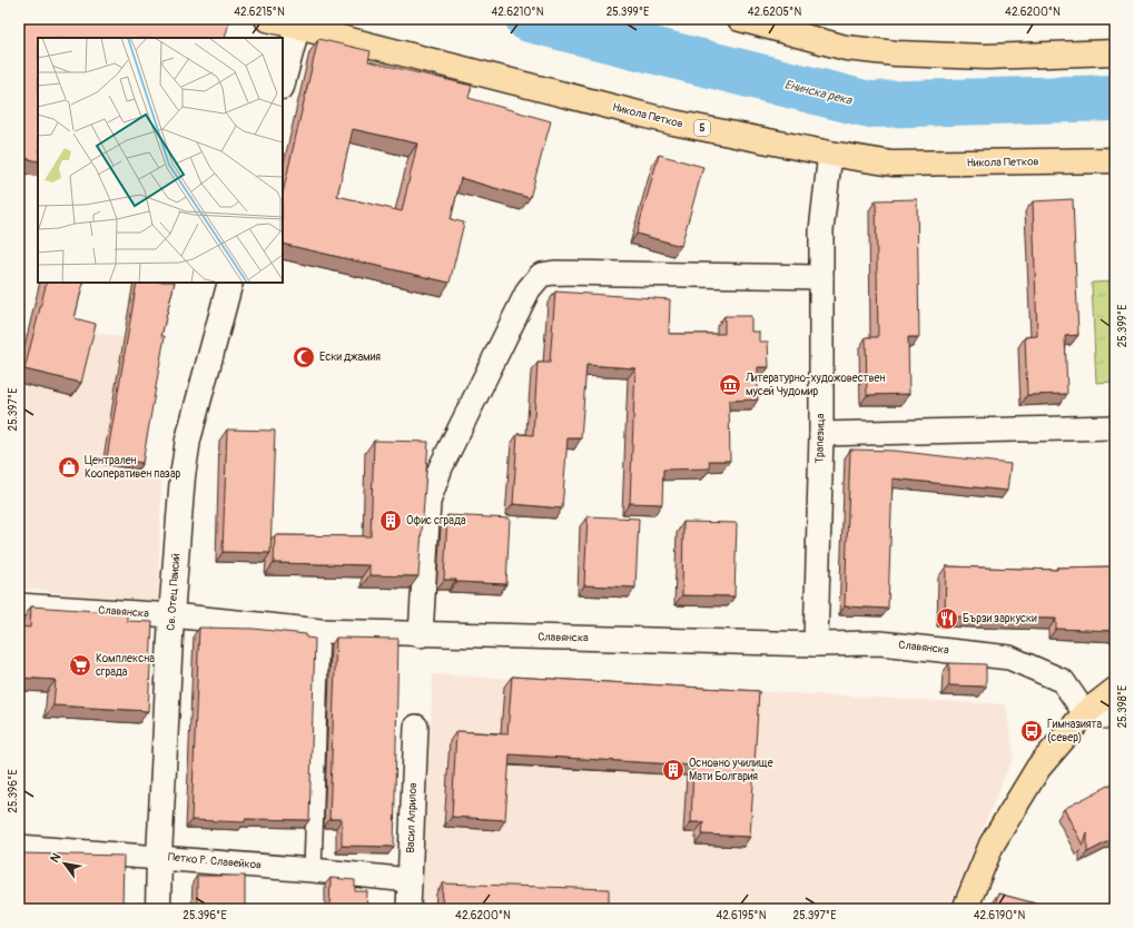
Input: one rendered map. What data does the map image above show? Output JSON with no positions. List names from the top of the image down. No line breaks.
{"streets":{"main road":["Никола Петков","5"],"street":["Трапезица","Св. Отец Паисий","Славянска","Васил Априлов","Петко Р. Славейков"]},"crossings":[["Никола Петков","Трапезица"],["Трапезица","Славянска"],["Св. Отец Паисий","Славянска"],["Св. Отец Паисий","Петко Р. Славейков"],["Васил Априлов","Петко Р. Славейков"]],"water":["Енинска река"],"places":{"mosque":["Ески джамия"],"museum":["Литературно-художовествен мусей Чудомир"],"shop":["Централен Кооперативен пазар"],"building":["Офис сграда","Основно училище Мати Болгария"],"restaurant":["Бързи заркуски"],"supermarket":["Комплексна сграда"],"bus stop":["Гимназията (север)"]},"north":"top left","coordinates":["42.6215°N","42.6210°N","25.399°E","42.6205°N","42.6200°N","25.397°E","25.398°E","25.396°E","42.6195°N","42.6190°N"]}
